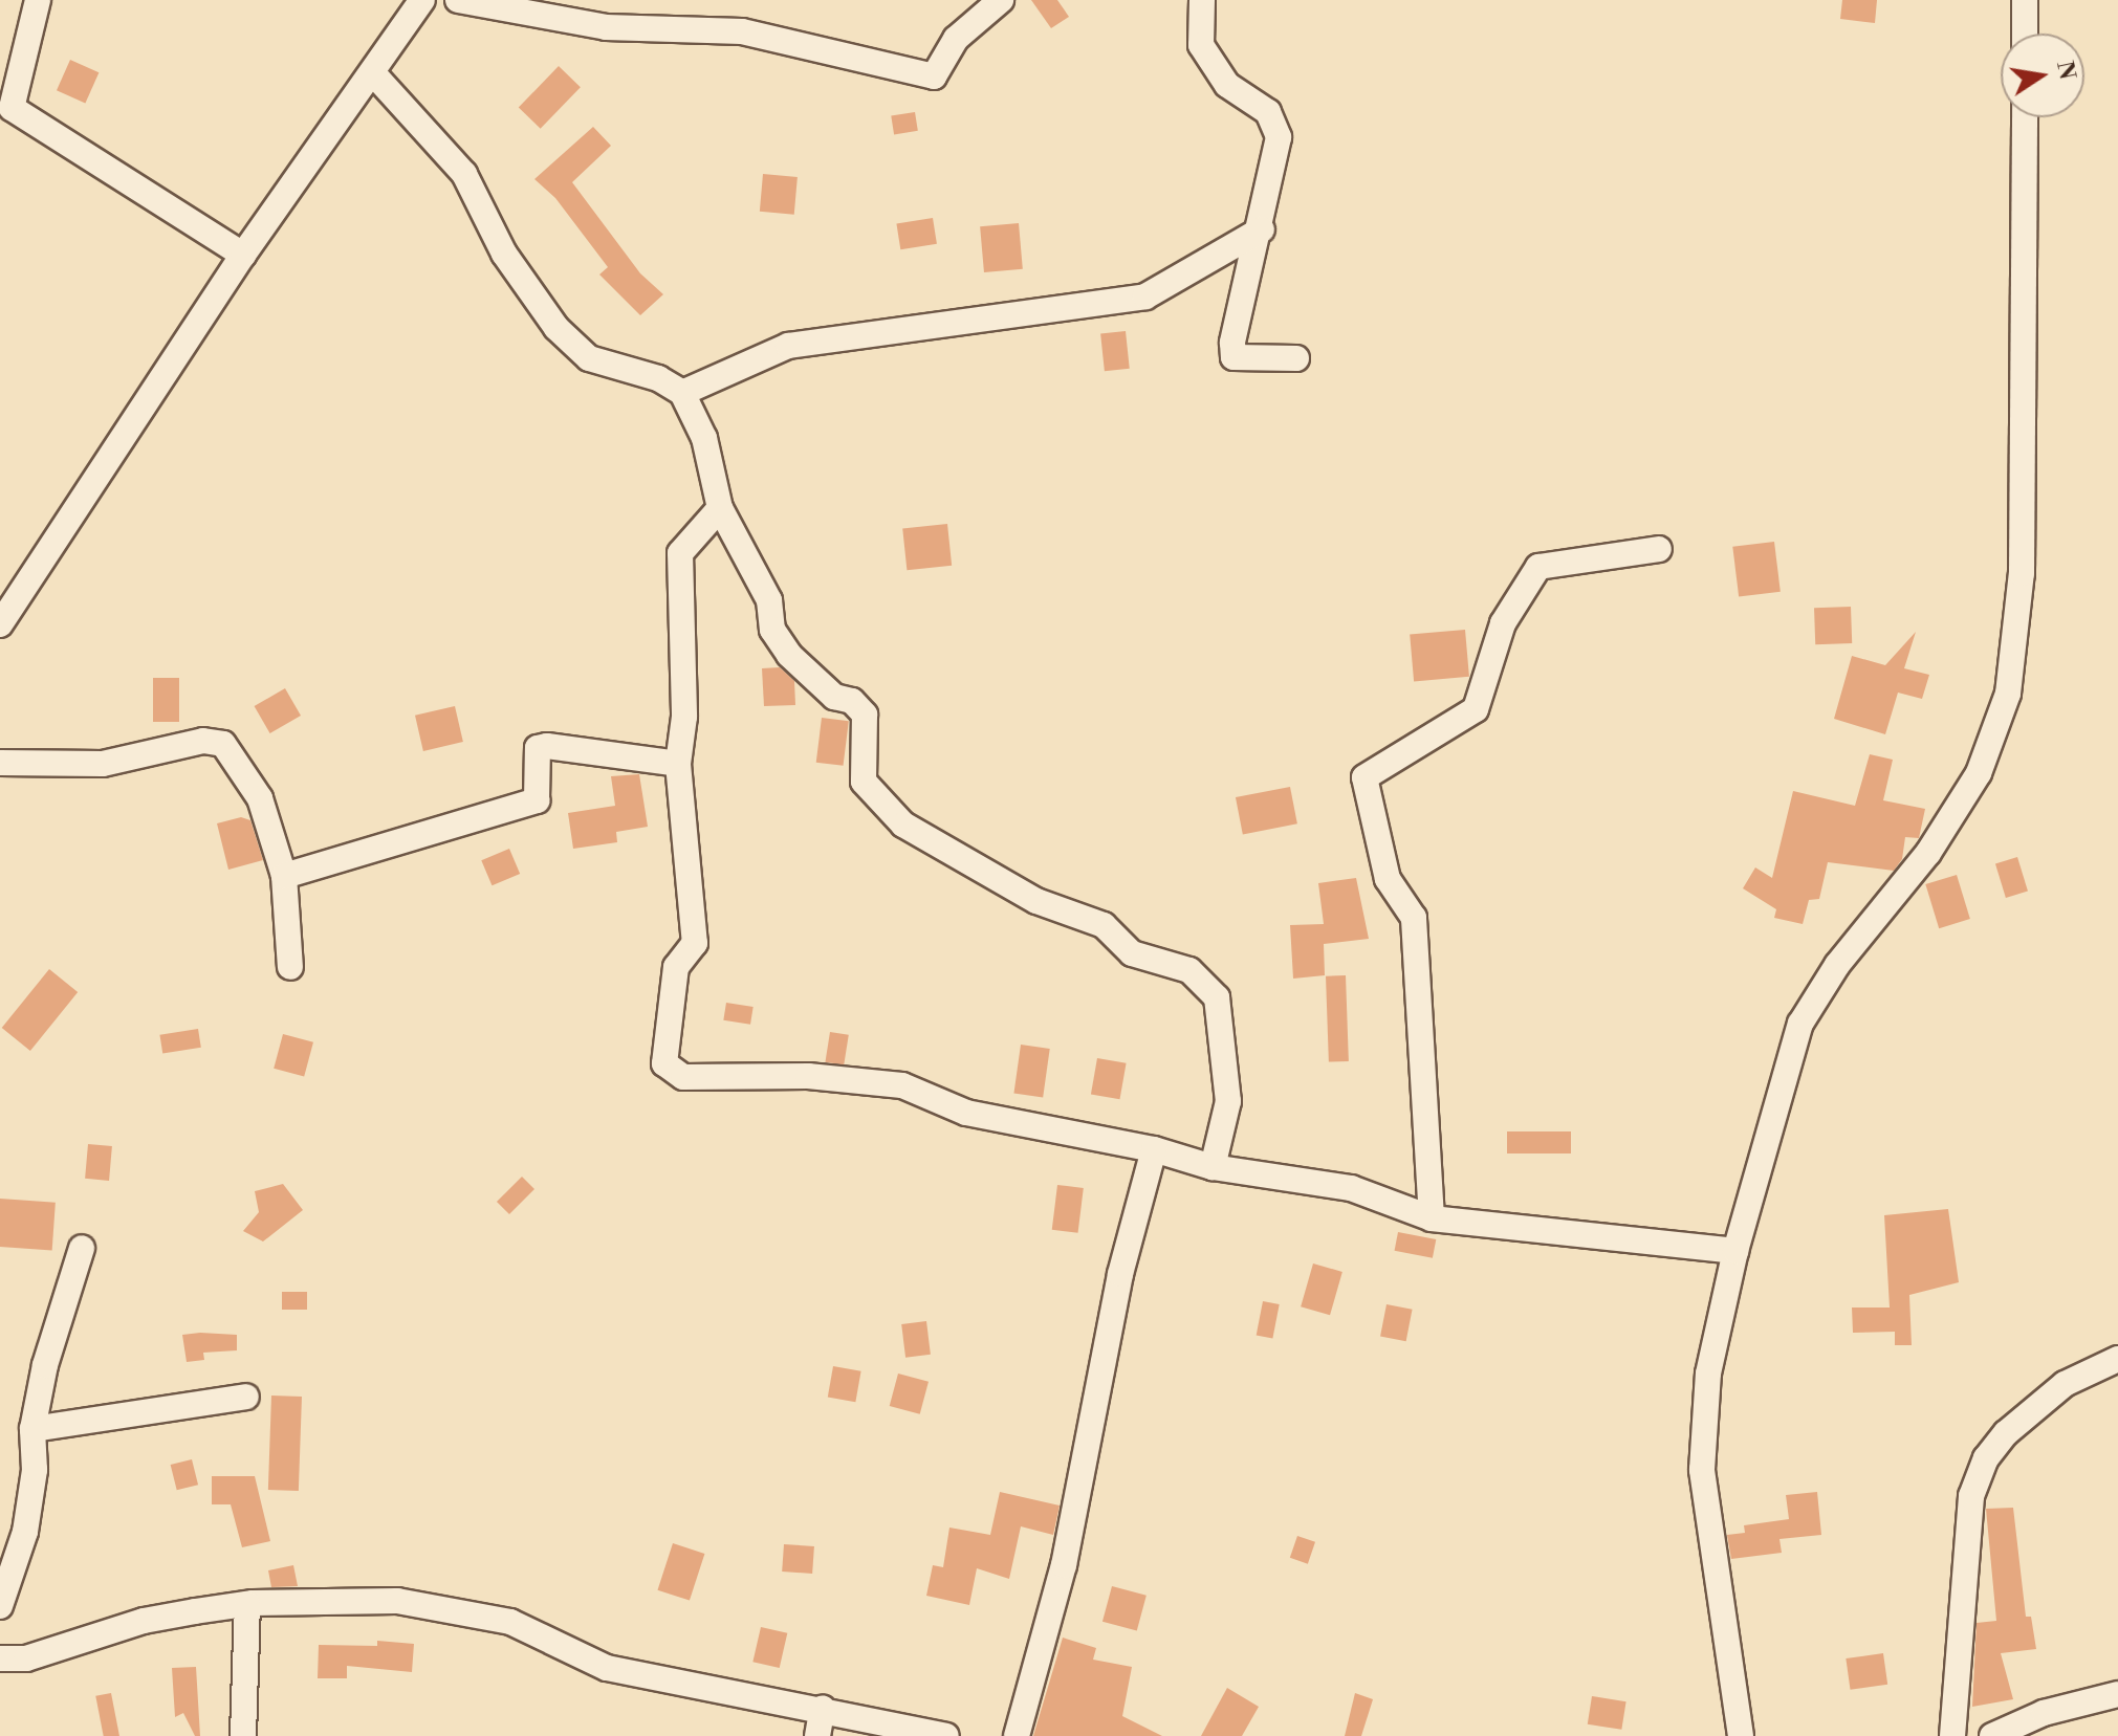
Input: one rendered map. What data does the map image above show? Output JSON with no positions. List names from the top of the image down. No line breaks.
{"north":"right"}
